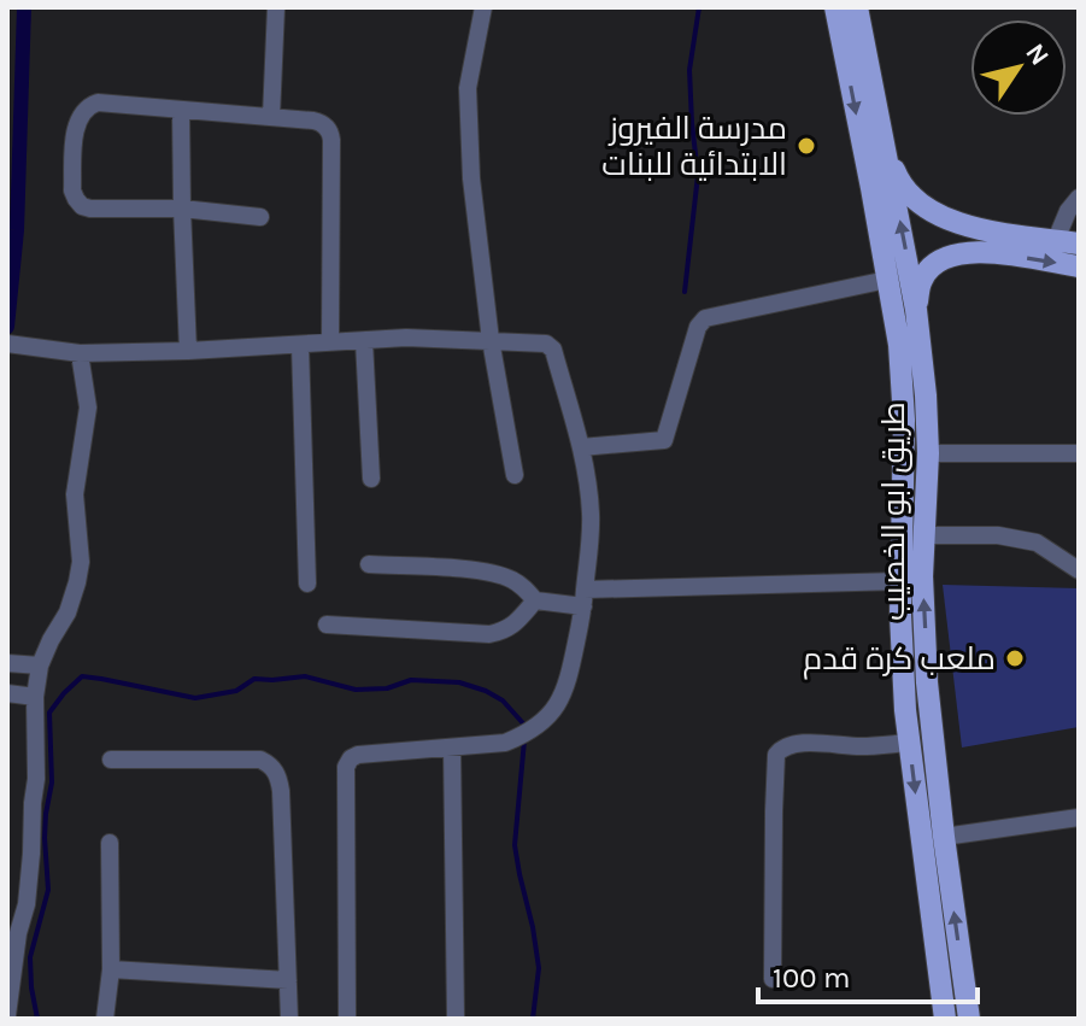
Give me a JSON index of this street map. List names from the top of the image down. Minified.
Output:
{"streets":{"main road":["طريق ابو الخصيب"]},"places":["مدرسة الفيروز الابتدائية للبنات","ملعب كرة قدم"],"scale_bar":"100 m","north":"top right"}
